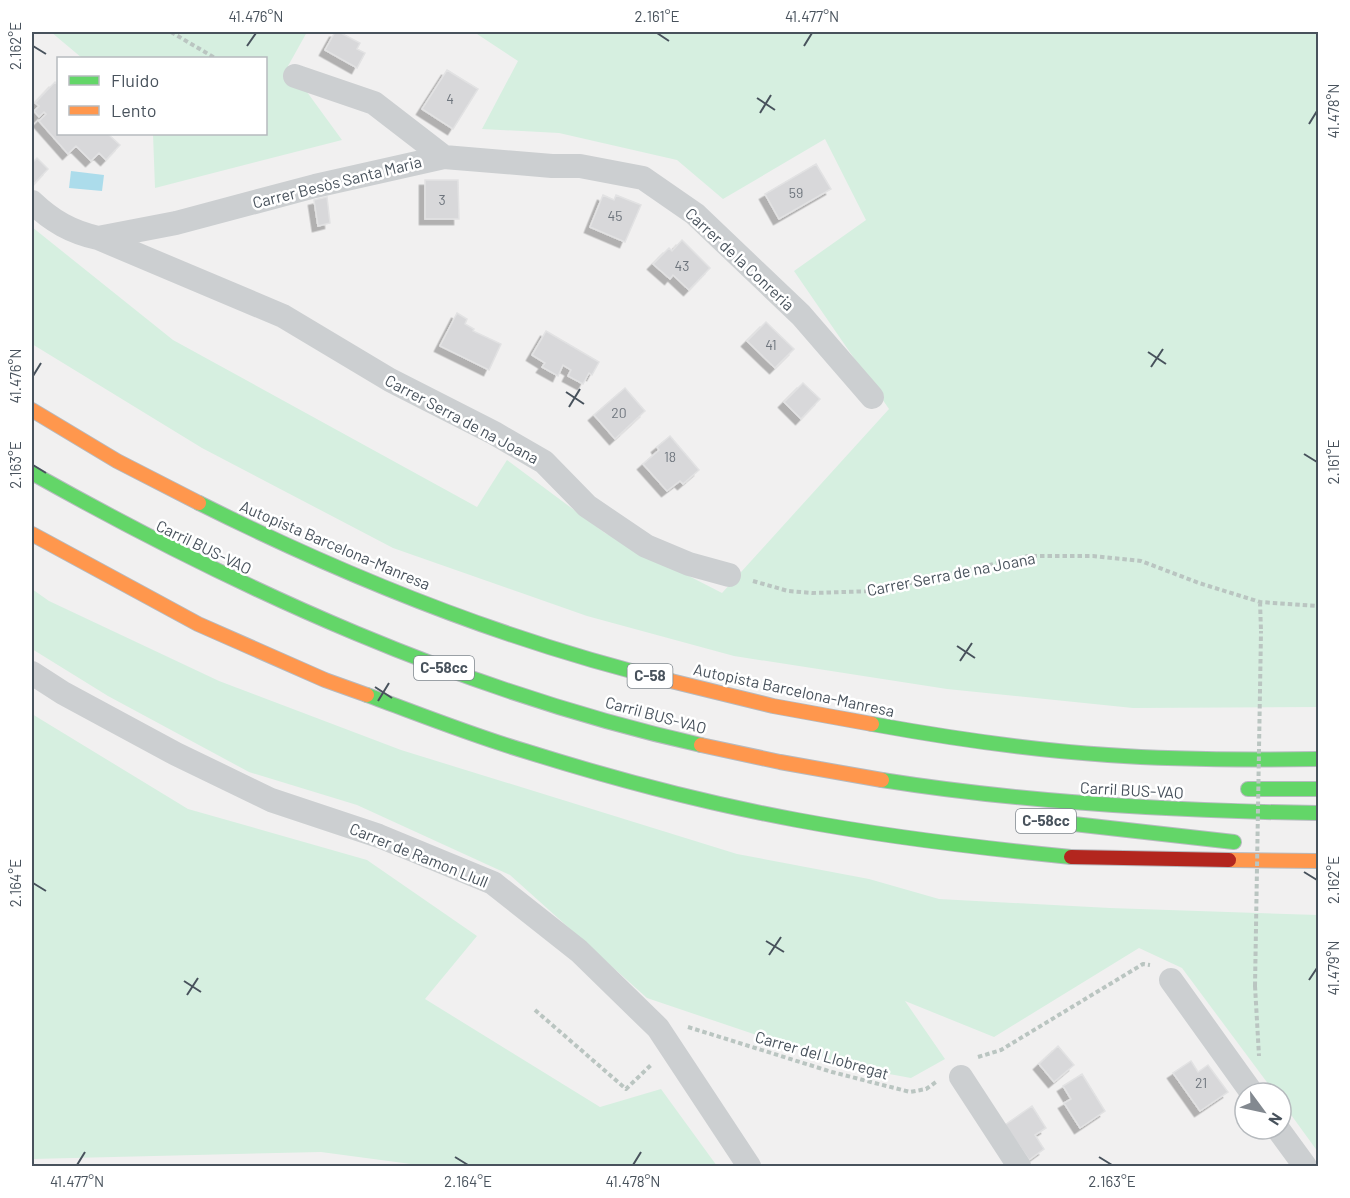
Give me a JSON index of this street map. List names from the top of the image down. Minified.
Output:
{"streets":{"highway":["Autopista Barcelona-Manresa","Carril BUS-VAO","C-58cc","C-58"],"street":["Carrer Besòs Santa Maria","Carrer de la Conreria","Carrer Serra de na Joana","Carrer de Ramon Llull"],"path":["Carrer del Llobregat"]},"crossings":[["Carrer Besòs Santa Maria","Carrer de la Conreria"],["Carrer Besòs Santa Maria","Carrer Serra de na Joana"],["Carril BUS-VAO","C-58cc"],["Carrer de Ramon Llull","Carrer del Llobregat"]],"house_numbers":["4","59","3","45","43","41","20","18","21"],"legend":["Fluido","Lento"],"north":"bottom right","coordinates":["41.476°N","2.161°E","41.477°N","2.162°E","41.478°N","2.163°E","2.164°E","41.479°N"]}
